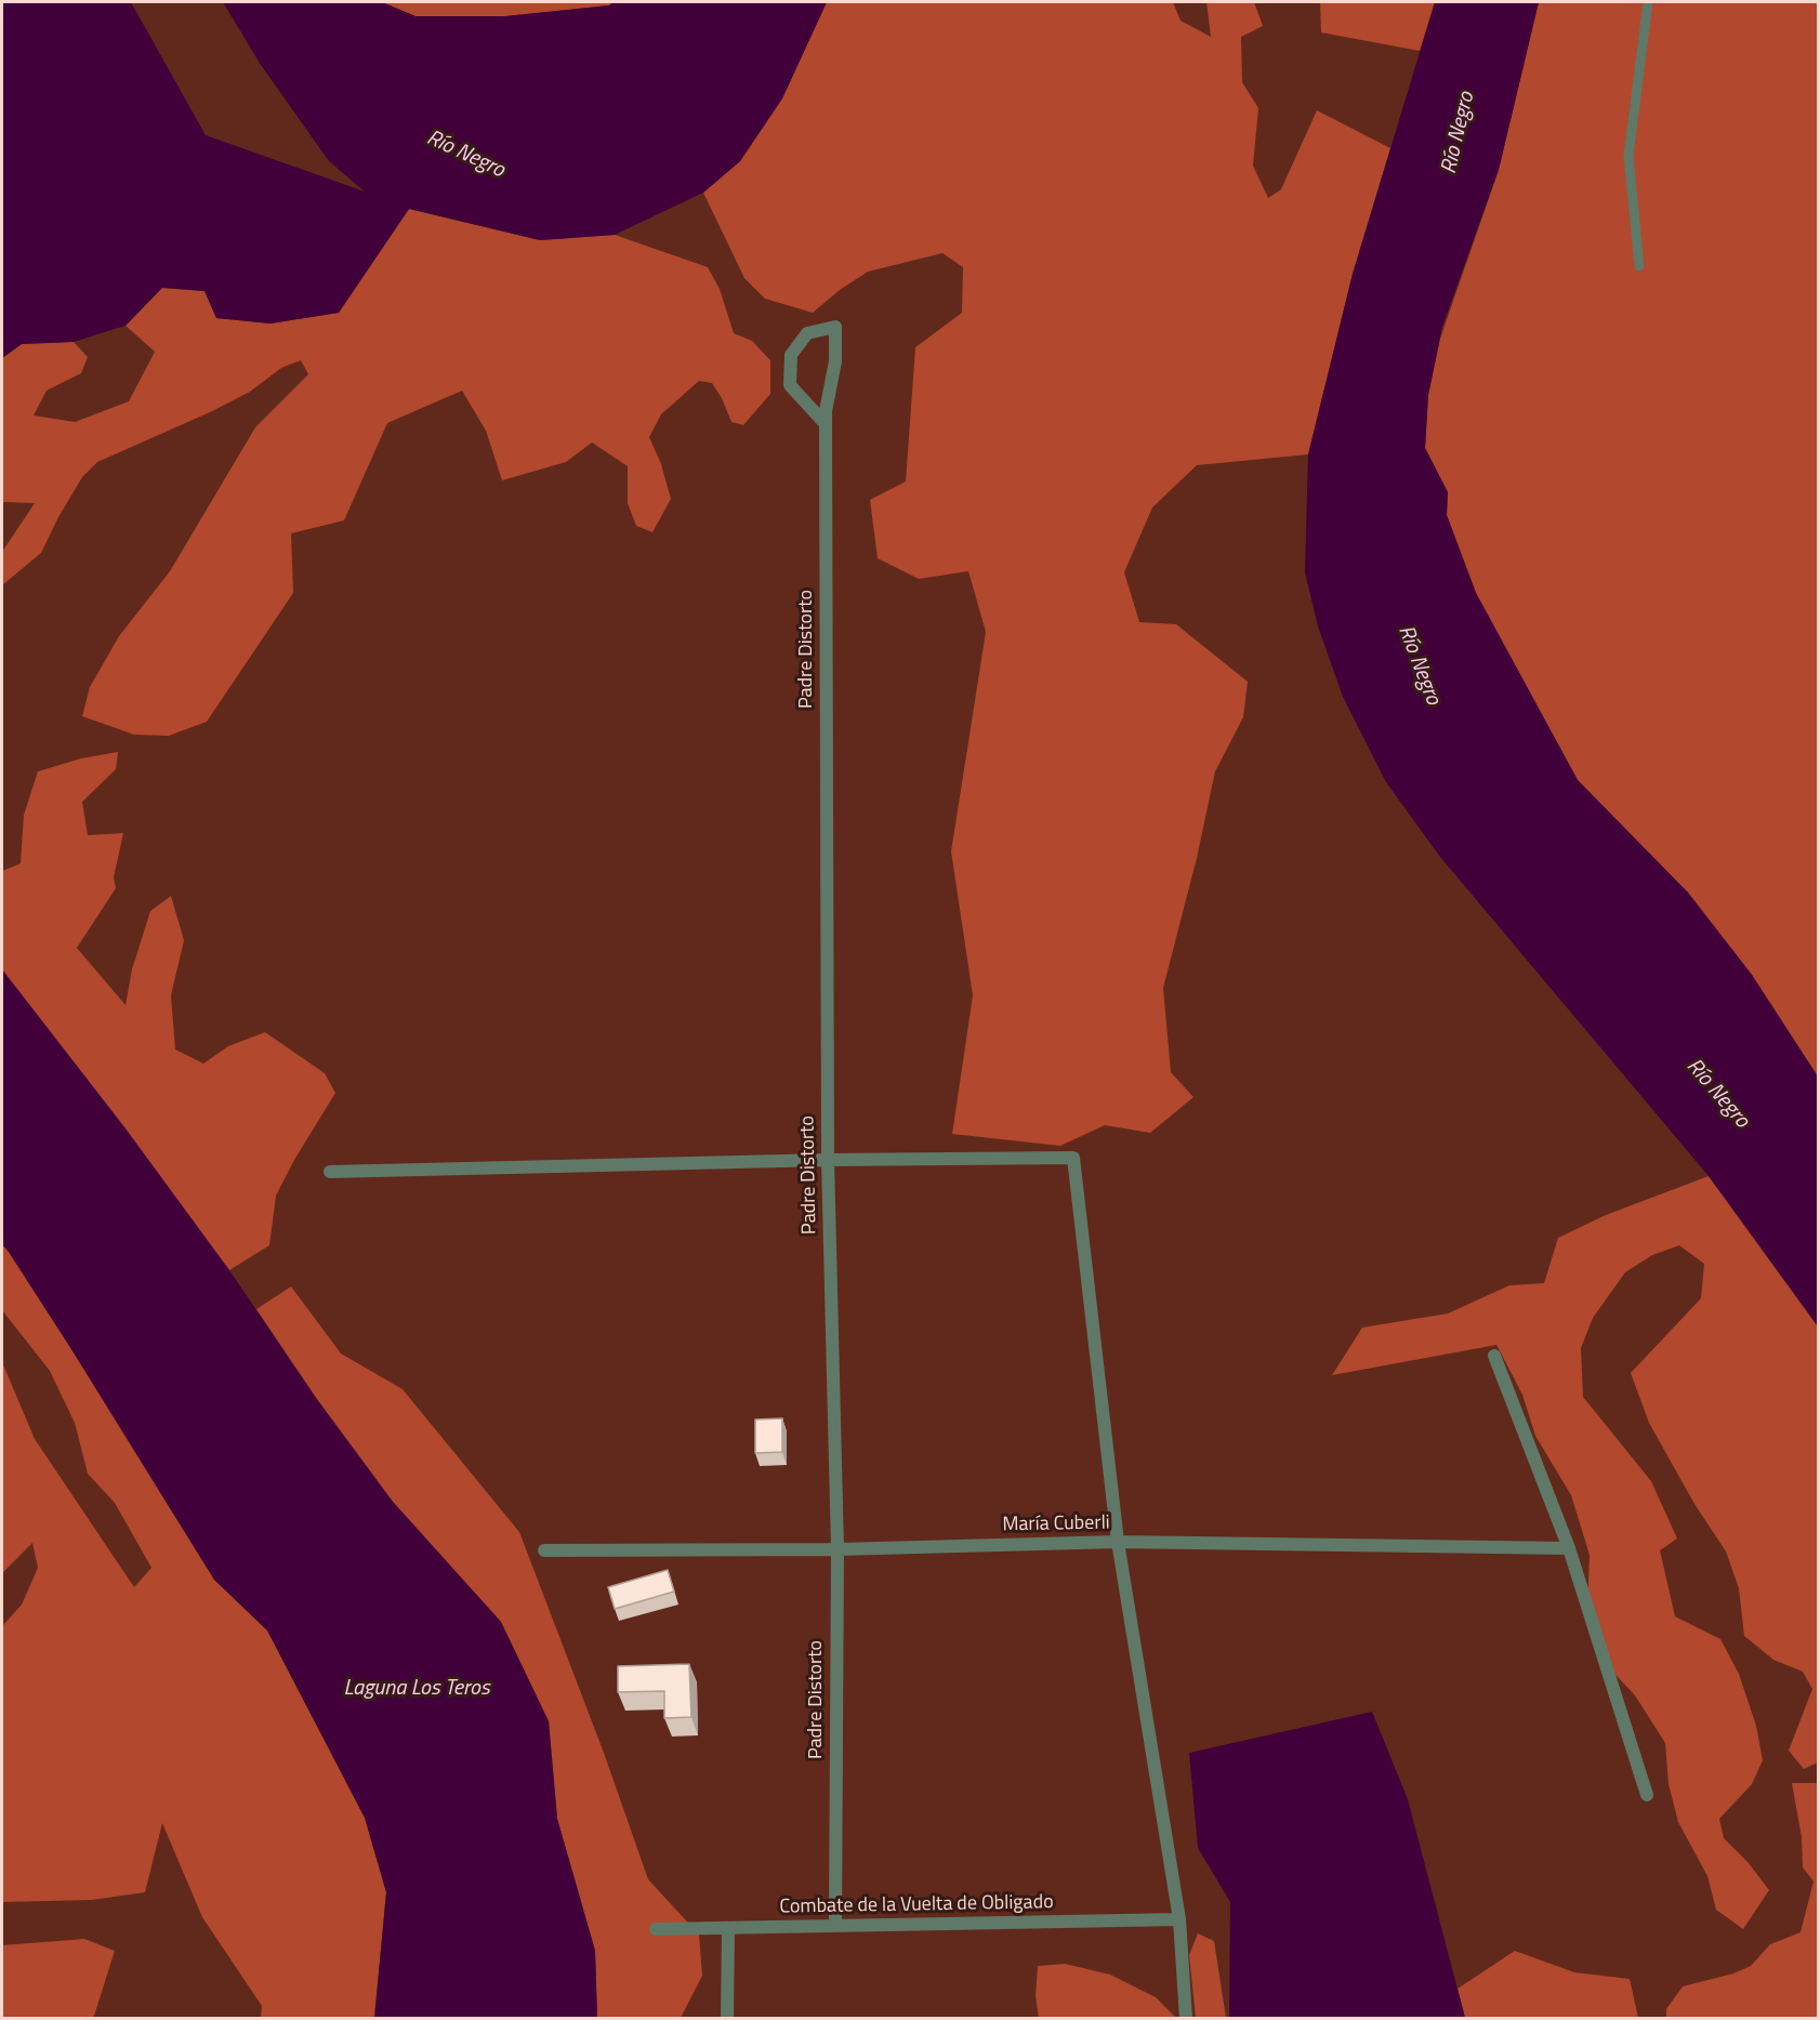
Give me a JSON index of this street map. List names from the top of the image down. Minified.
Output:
{"streets":{"street":["Padre Distorto","María Cuberli","Combate de la Vuelta de Obligado"]},"crossings":[["Padre Distorto","María Cuberli"],["Padre Distorto","Combate de la Vuelta de Obligado"]],"water":["Río Negro","Laguna Los Teros"]}
